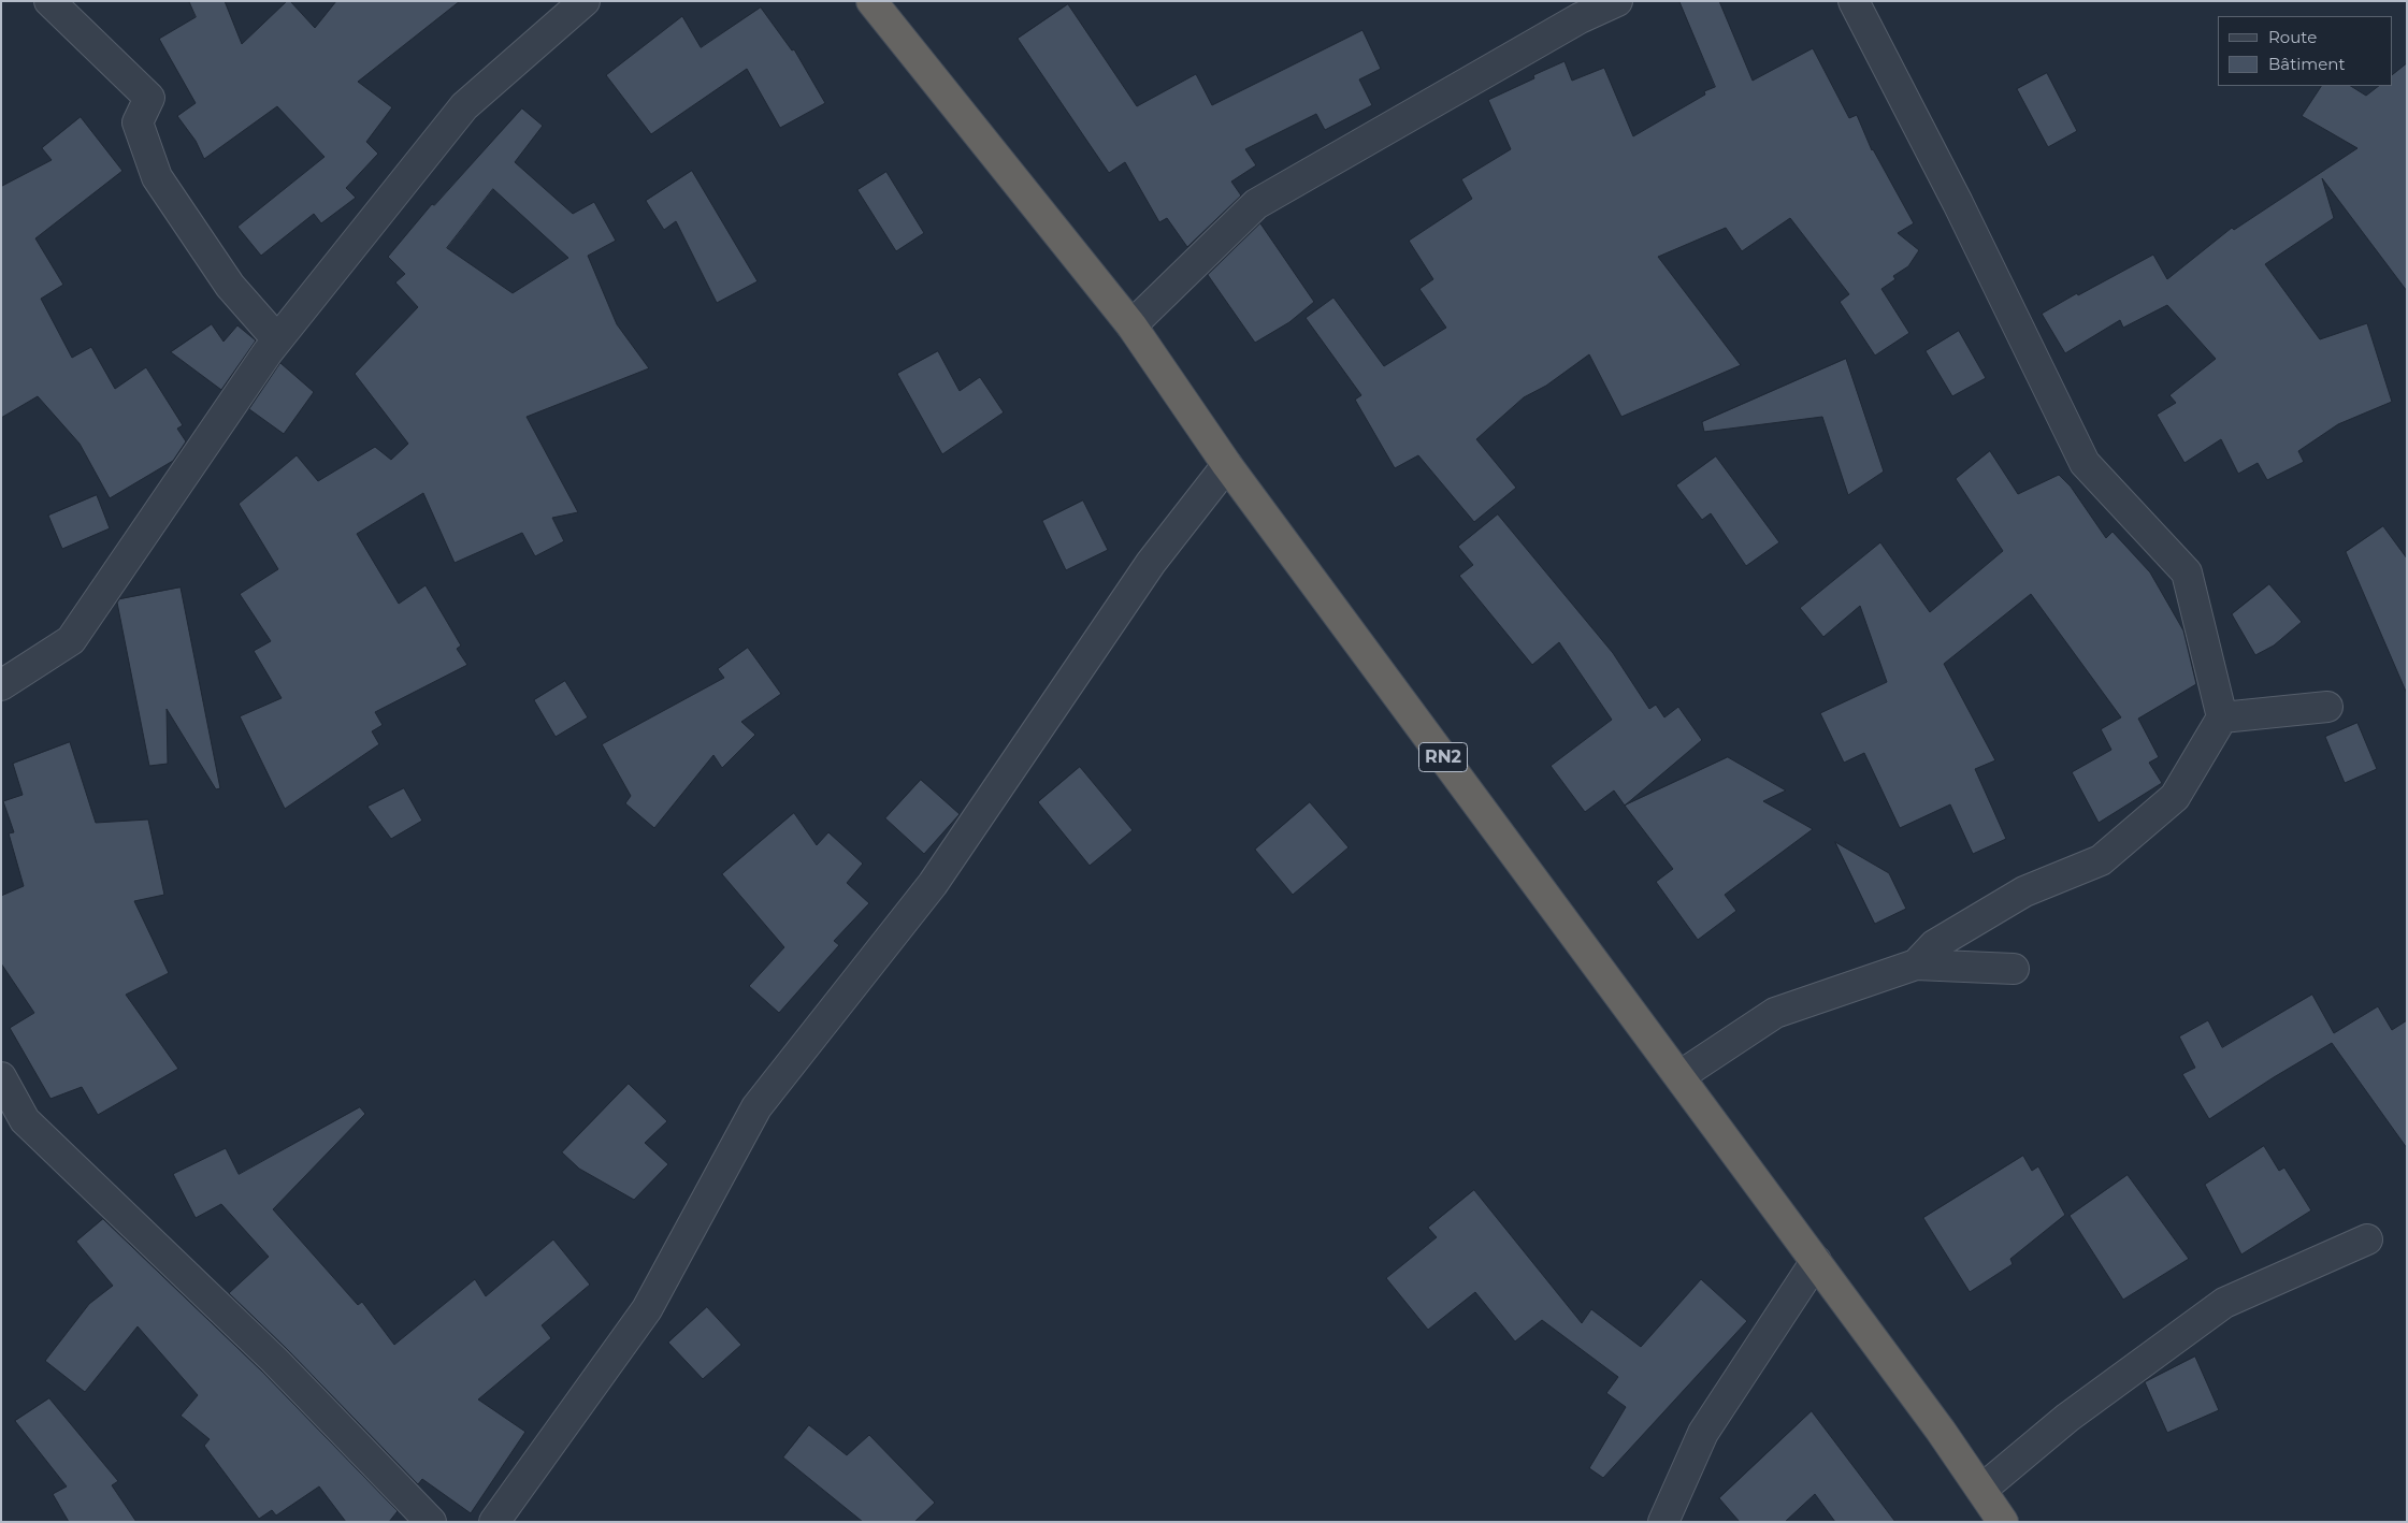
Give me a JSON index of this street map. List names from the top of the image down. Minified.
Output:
{"streets":{"highway":["RN2"]},"legend":["Route","Bâtiment"]}
